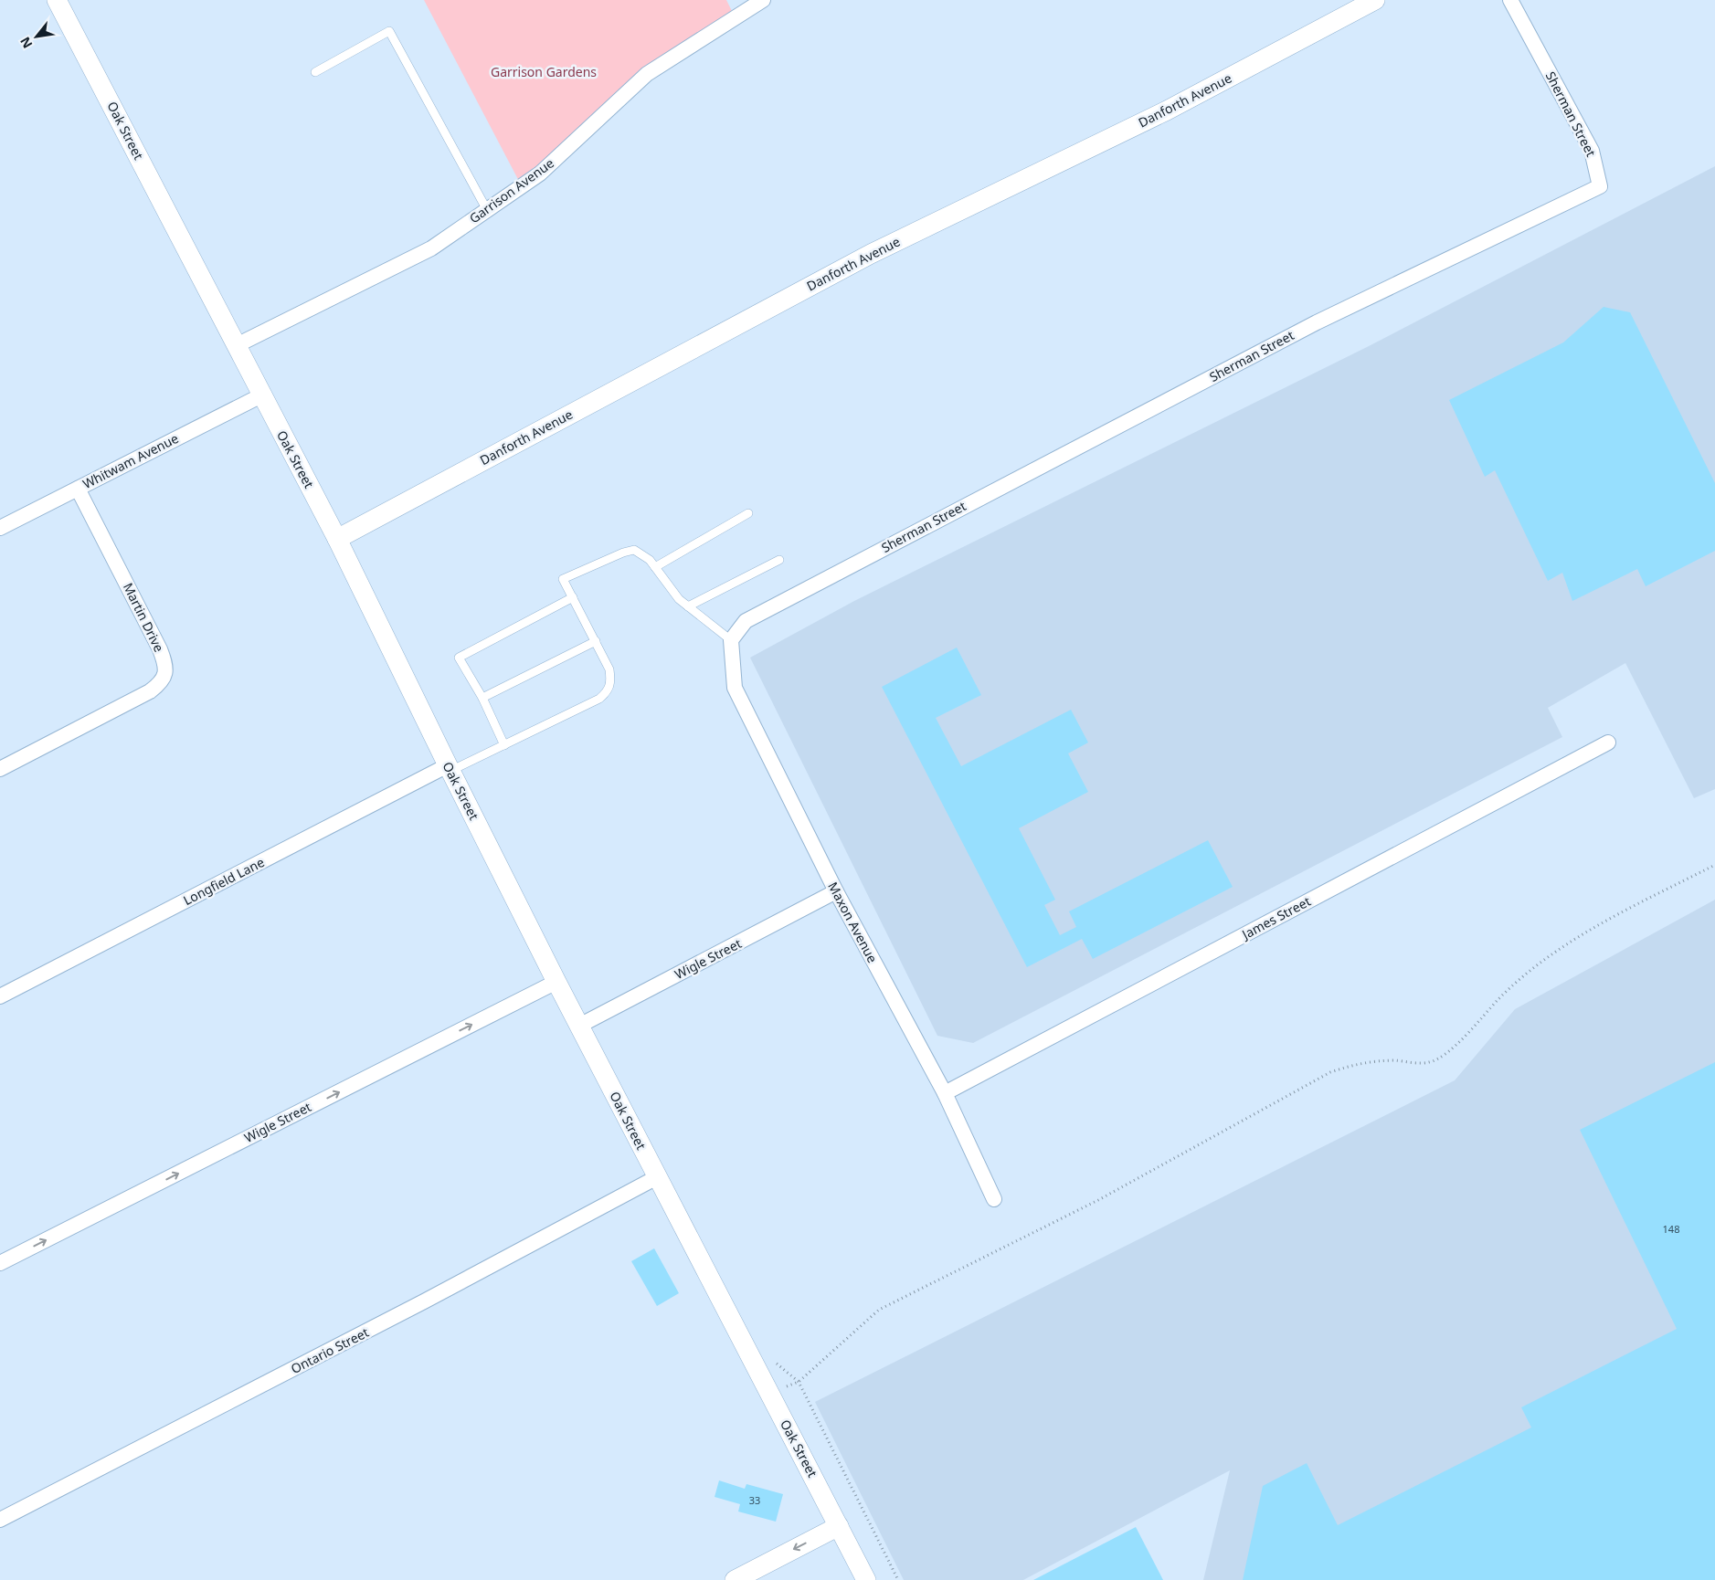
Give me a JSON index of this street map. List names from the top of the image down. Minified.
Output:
{"streets":{"street":["Danforth Avenue","Sherman Street","Oak Street","Garrison Avenue","Whitwam Avenue","Martin Drive","Longfield Lane","James Street","Maxon Avenue","Wigle Street","Ontario Street"]},"crossings":[["Danforth Avenue","Oak Street"],["Sherman Street","Maxon Avenue"],["Oak Street","Garrison Avenue"],["Oak Street","Whitwam Avenue"],["Oak Street","Longfield Lane"],["Oak Street","Wigle Street"],["Oak Street","Ontario Street"],["Whitwam Avenue","Martin Drive"],["James Street","Maxon Avenue"],["Maxon Avenue","Wigle Street"]],"one_way":["Wigle Street"],"parks":["Garrison Gardens"],"house_numbers":["148","33"],"north":"bottom left"}
